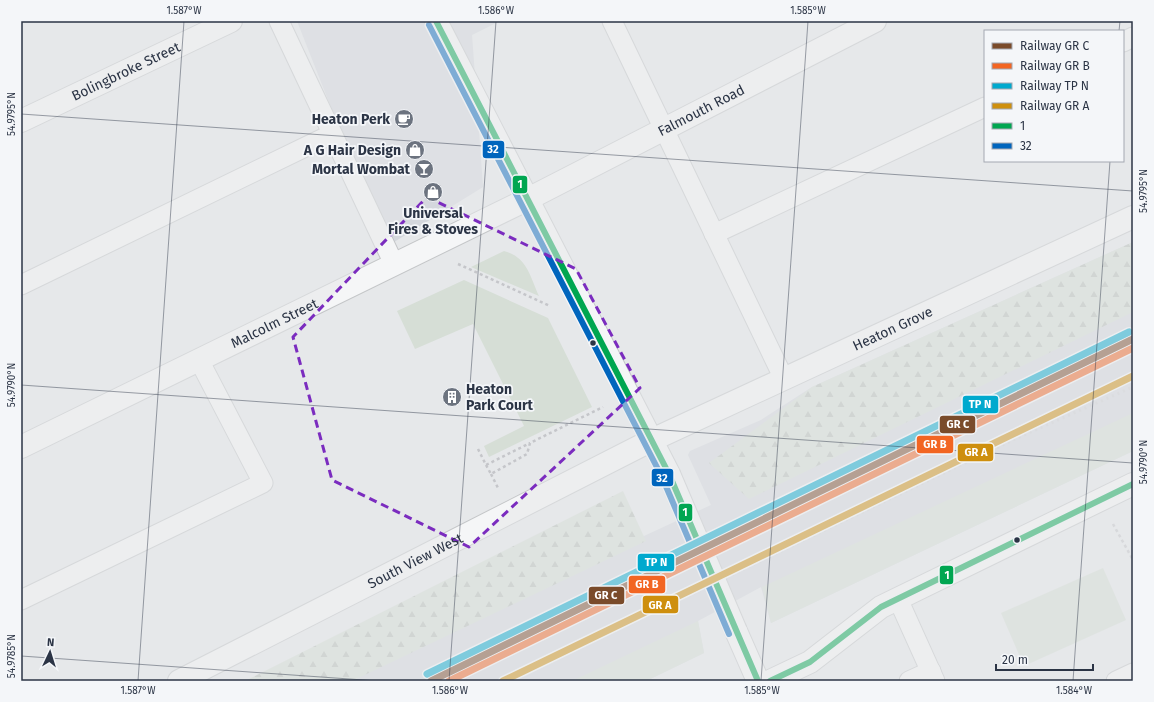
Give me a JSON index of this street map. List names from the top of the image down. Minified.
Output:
{"streets":{"street":["Bolingbroke Street","Falmouth Road","Malcolm Street","Heaton Grove","South View West"]},"crossings":[["Falmouth Road","Malcolm Street"],["Heaton Grove","South View West"]],"places":{"cafe":["Heaton Perk"],"shop":["A G Hair Design","Universal Fires & Stoves"],"bar":["Mortal Wombat"],"building":["Heaton Park Court"]},"lines":["transit line 1","transit line 32"],"legend":["Railway GR C","Railway GR B","Railway TP N","Railway GR A","1","32"],"scale_bar":"20 m","north":"top","coordinates":["1.587°W","1.586°W","1.585°W","54.9795°N","54.9790°N","54.9785°N","1.584°W"]}
